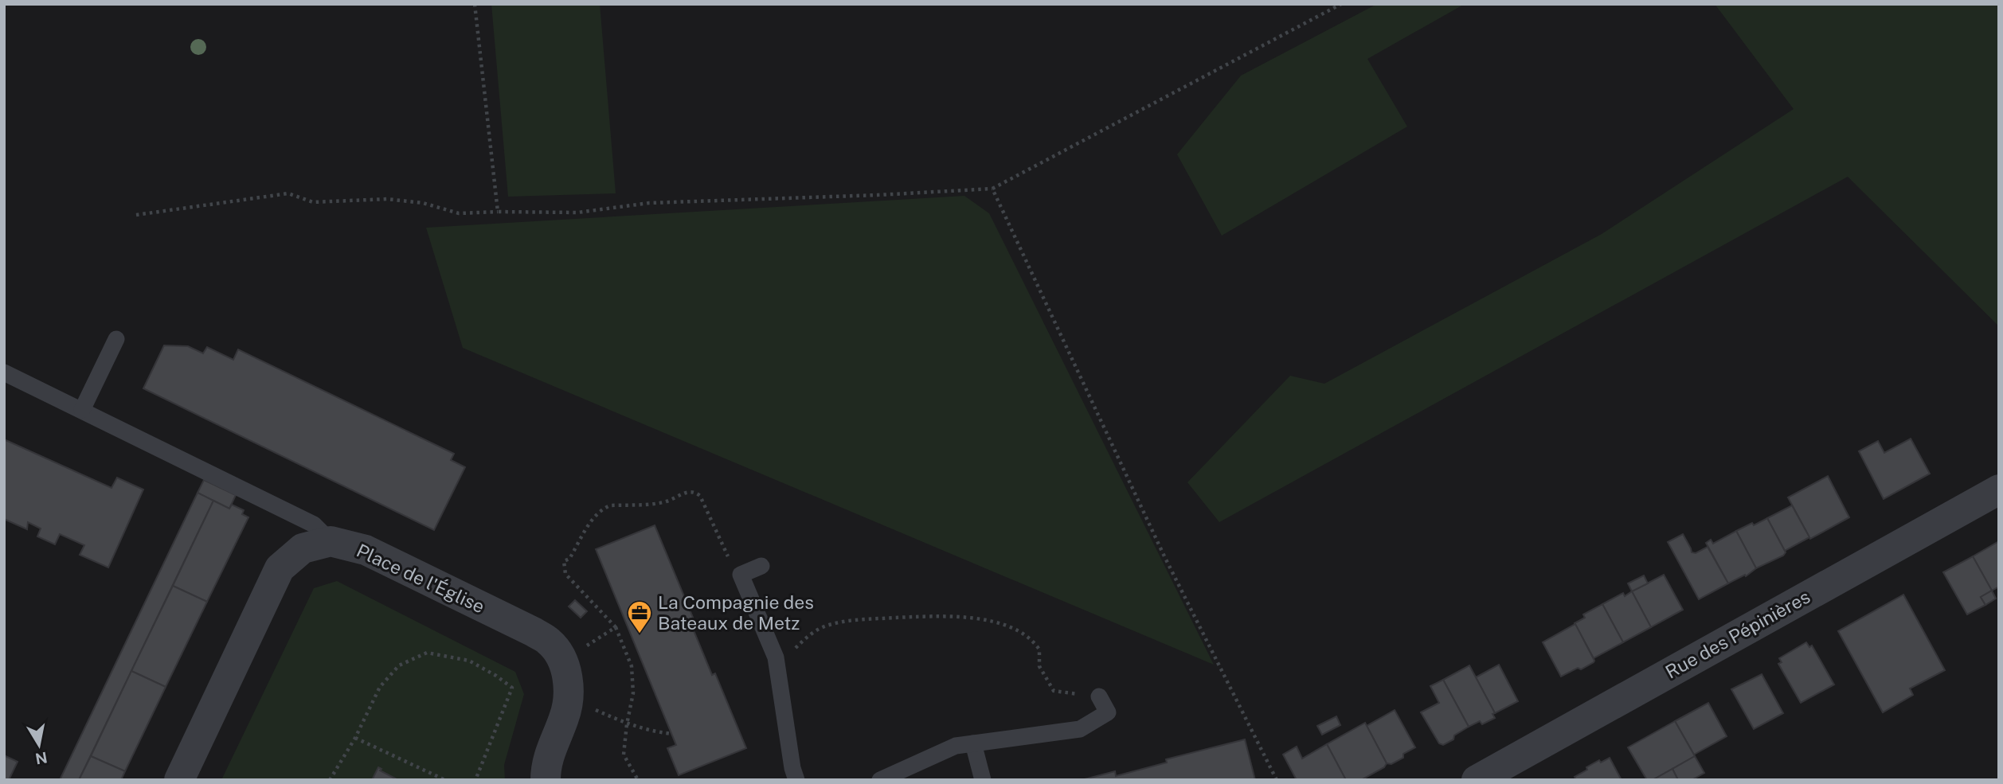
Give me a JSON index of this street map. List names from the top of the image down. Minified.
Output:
{"streets":{"street":["Place de l'Église","Rue des Pépinières"]},"places":{"office":["La Compagnie des Bateaux de Metz"]},"north":"bottom"}
